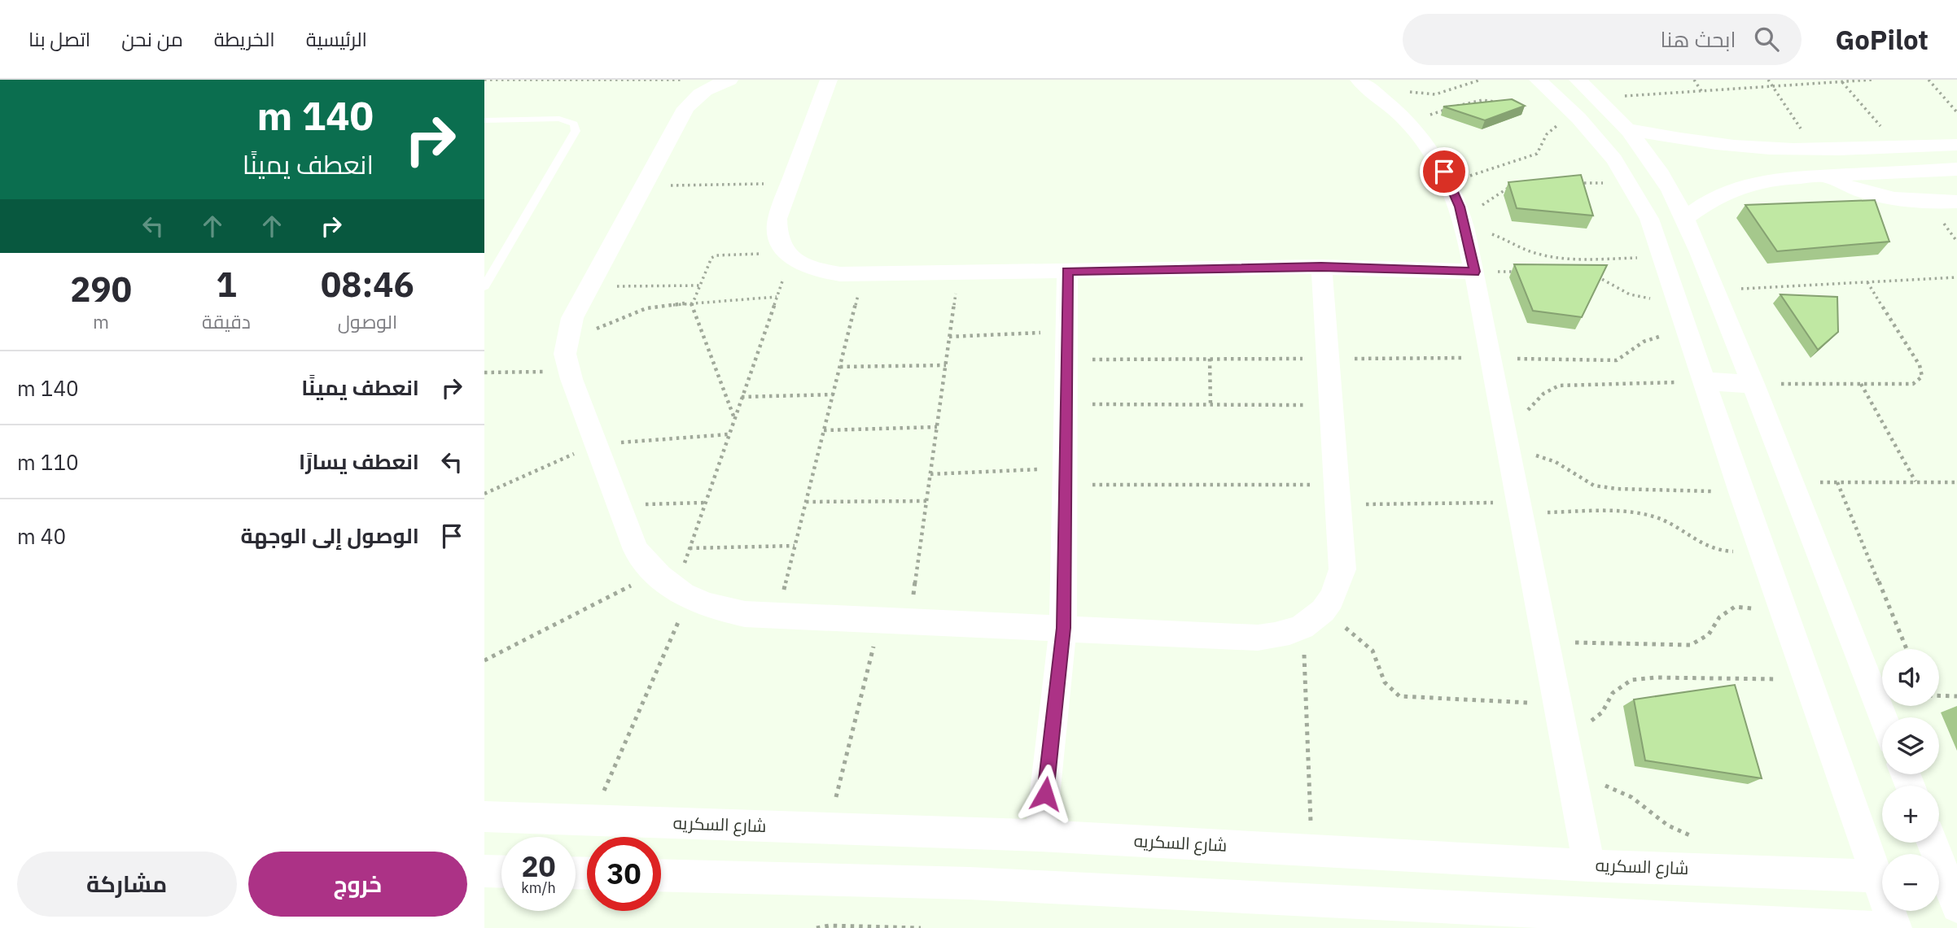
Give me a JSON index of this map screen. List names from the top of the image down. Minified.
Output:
{"streets":{"street":["شارع السكريه"]},"page":{"header":"GoPilot","search":"ابحث هنا","nav":["الرئيسية","الخريطة","من نحن","اتصل بنا"],"turn":["140 m","انعطف يمينًا"],"eta":["08:46","الوصول","1","دقيقة","290","m"],"list":[{"name":"انعطف يمينًا","value":"140 m"},{"name":"انعطف يسارًا","value":"110 m"},{"name":"الوصول إلى الوجهة","value":"40 m"}],"map_buttons":["+","−"],"speed":"20 km/h","limit":"30","buttons":["خروج","مشاركة"]}}
